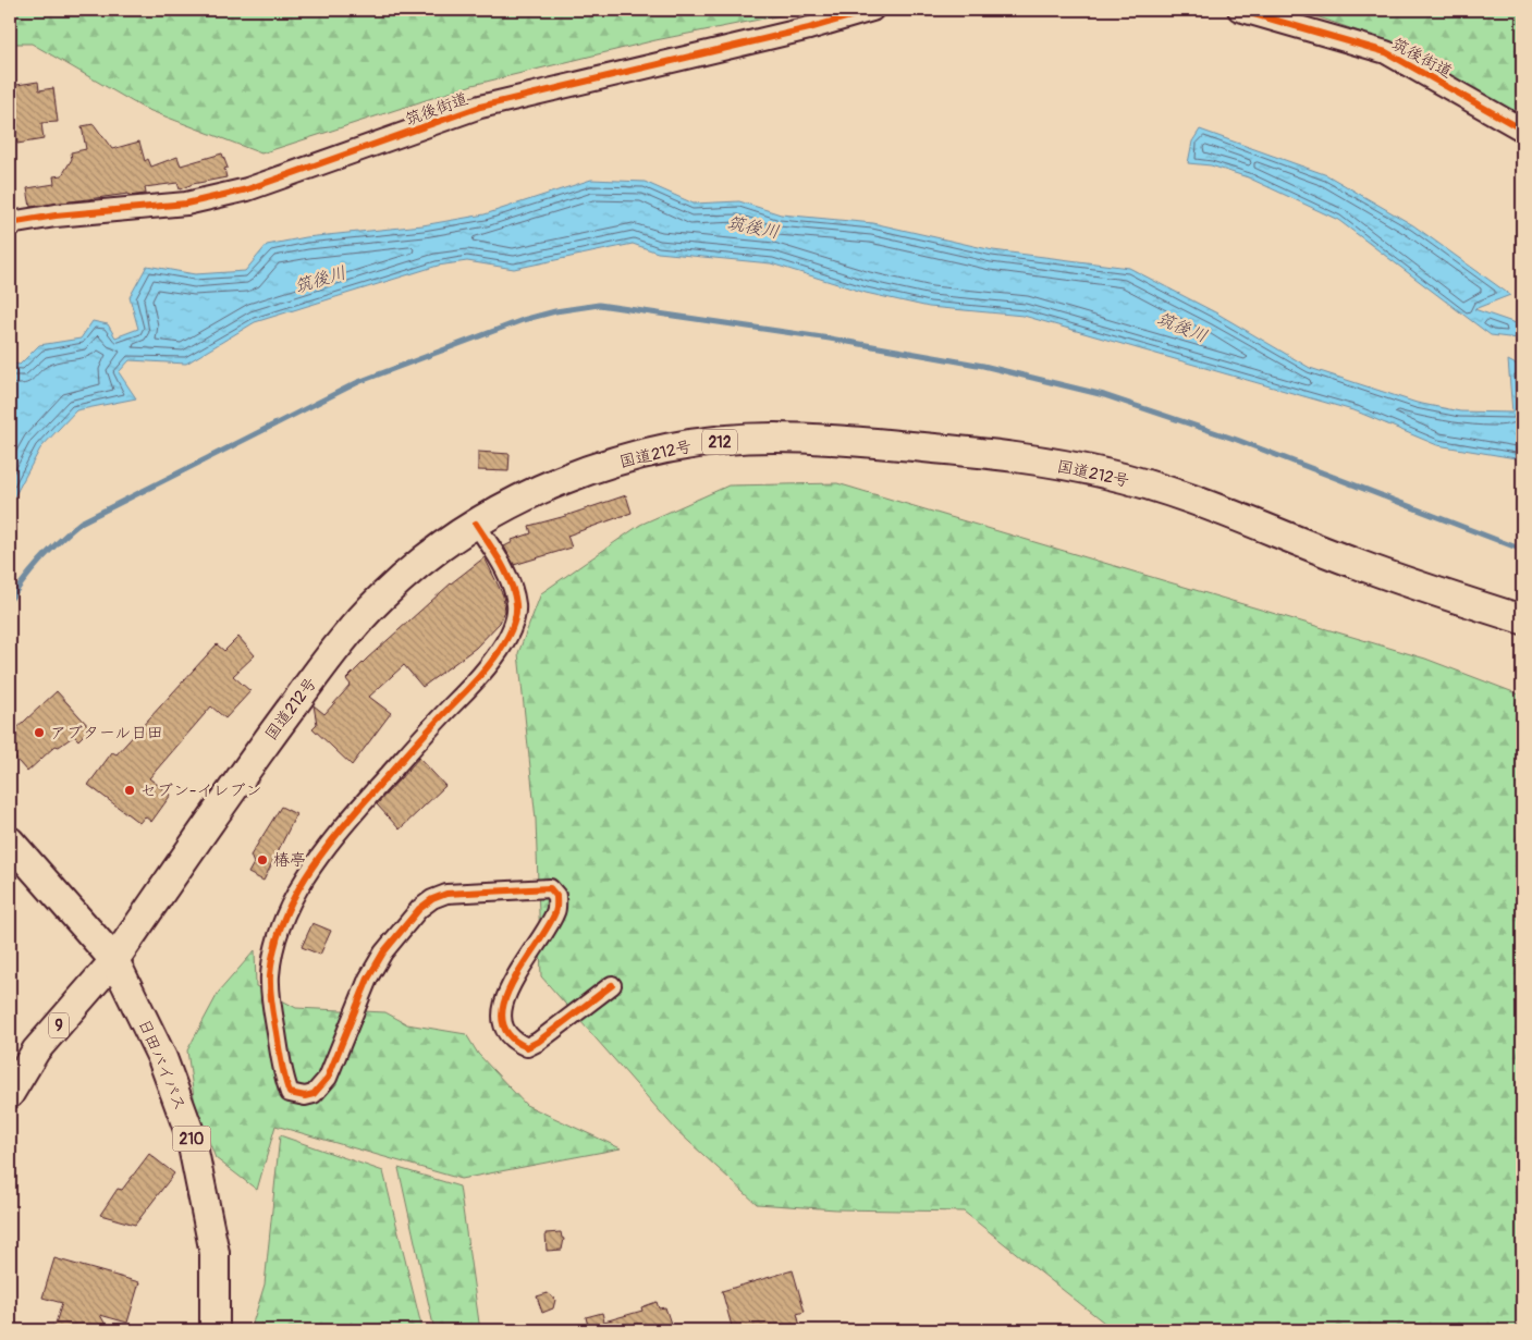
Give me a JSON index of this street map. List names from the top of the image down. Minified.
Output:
{"streets":{"highway":["212","国道212号","日田バイパス","210"],"main road":["9"],"street":["筑後街道"]},"crossings":[["国道212号","9"],["国道212号","日田バイパス"],["9","日田バイパス"]],"water":["筑後川"],"places":["アブタール日田","セブン-イレブン","椿亭"]}
